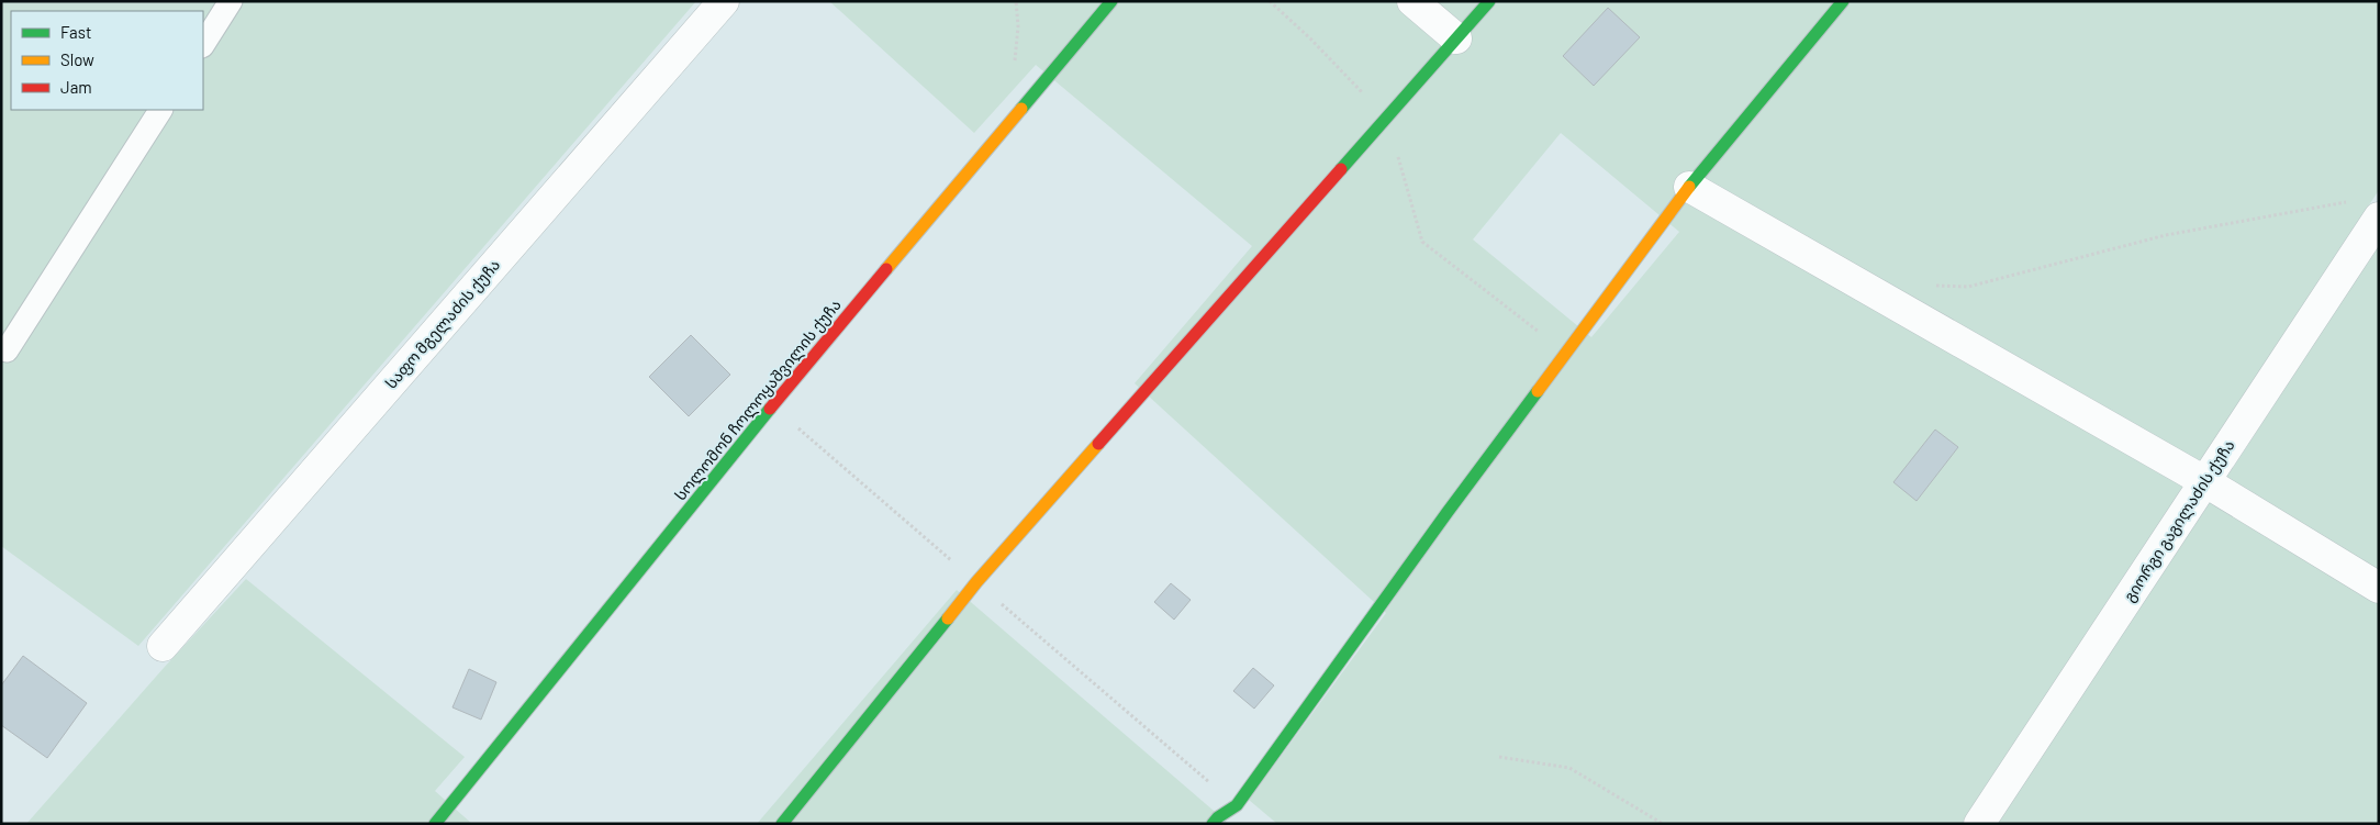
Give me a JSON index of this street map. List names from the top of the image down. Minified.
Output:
{"streets":{"street":["საფო მგელაძის ქუჩა","სოლომონ ჩოლოყაშვილის ქუჩა","გიორგი გაგილაძის ქუჩა"]},"legend":["Fast","Slow","Jam"]}
